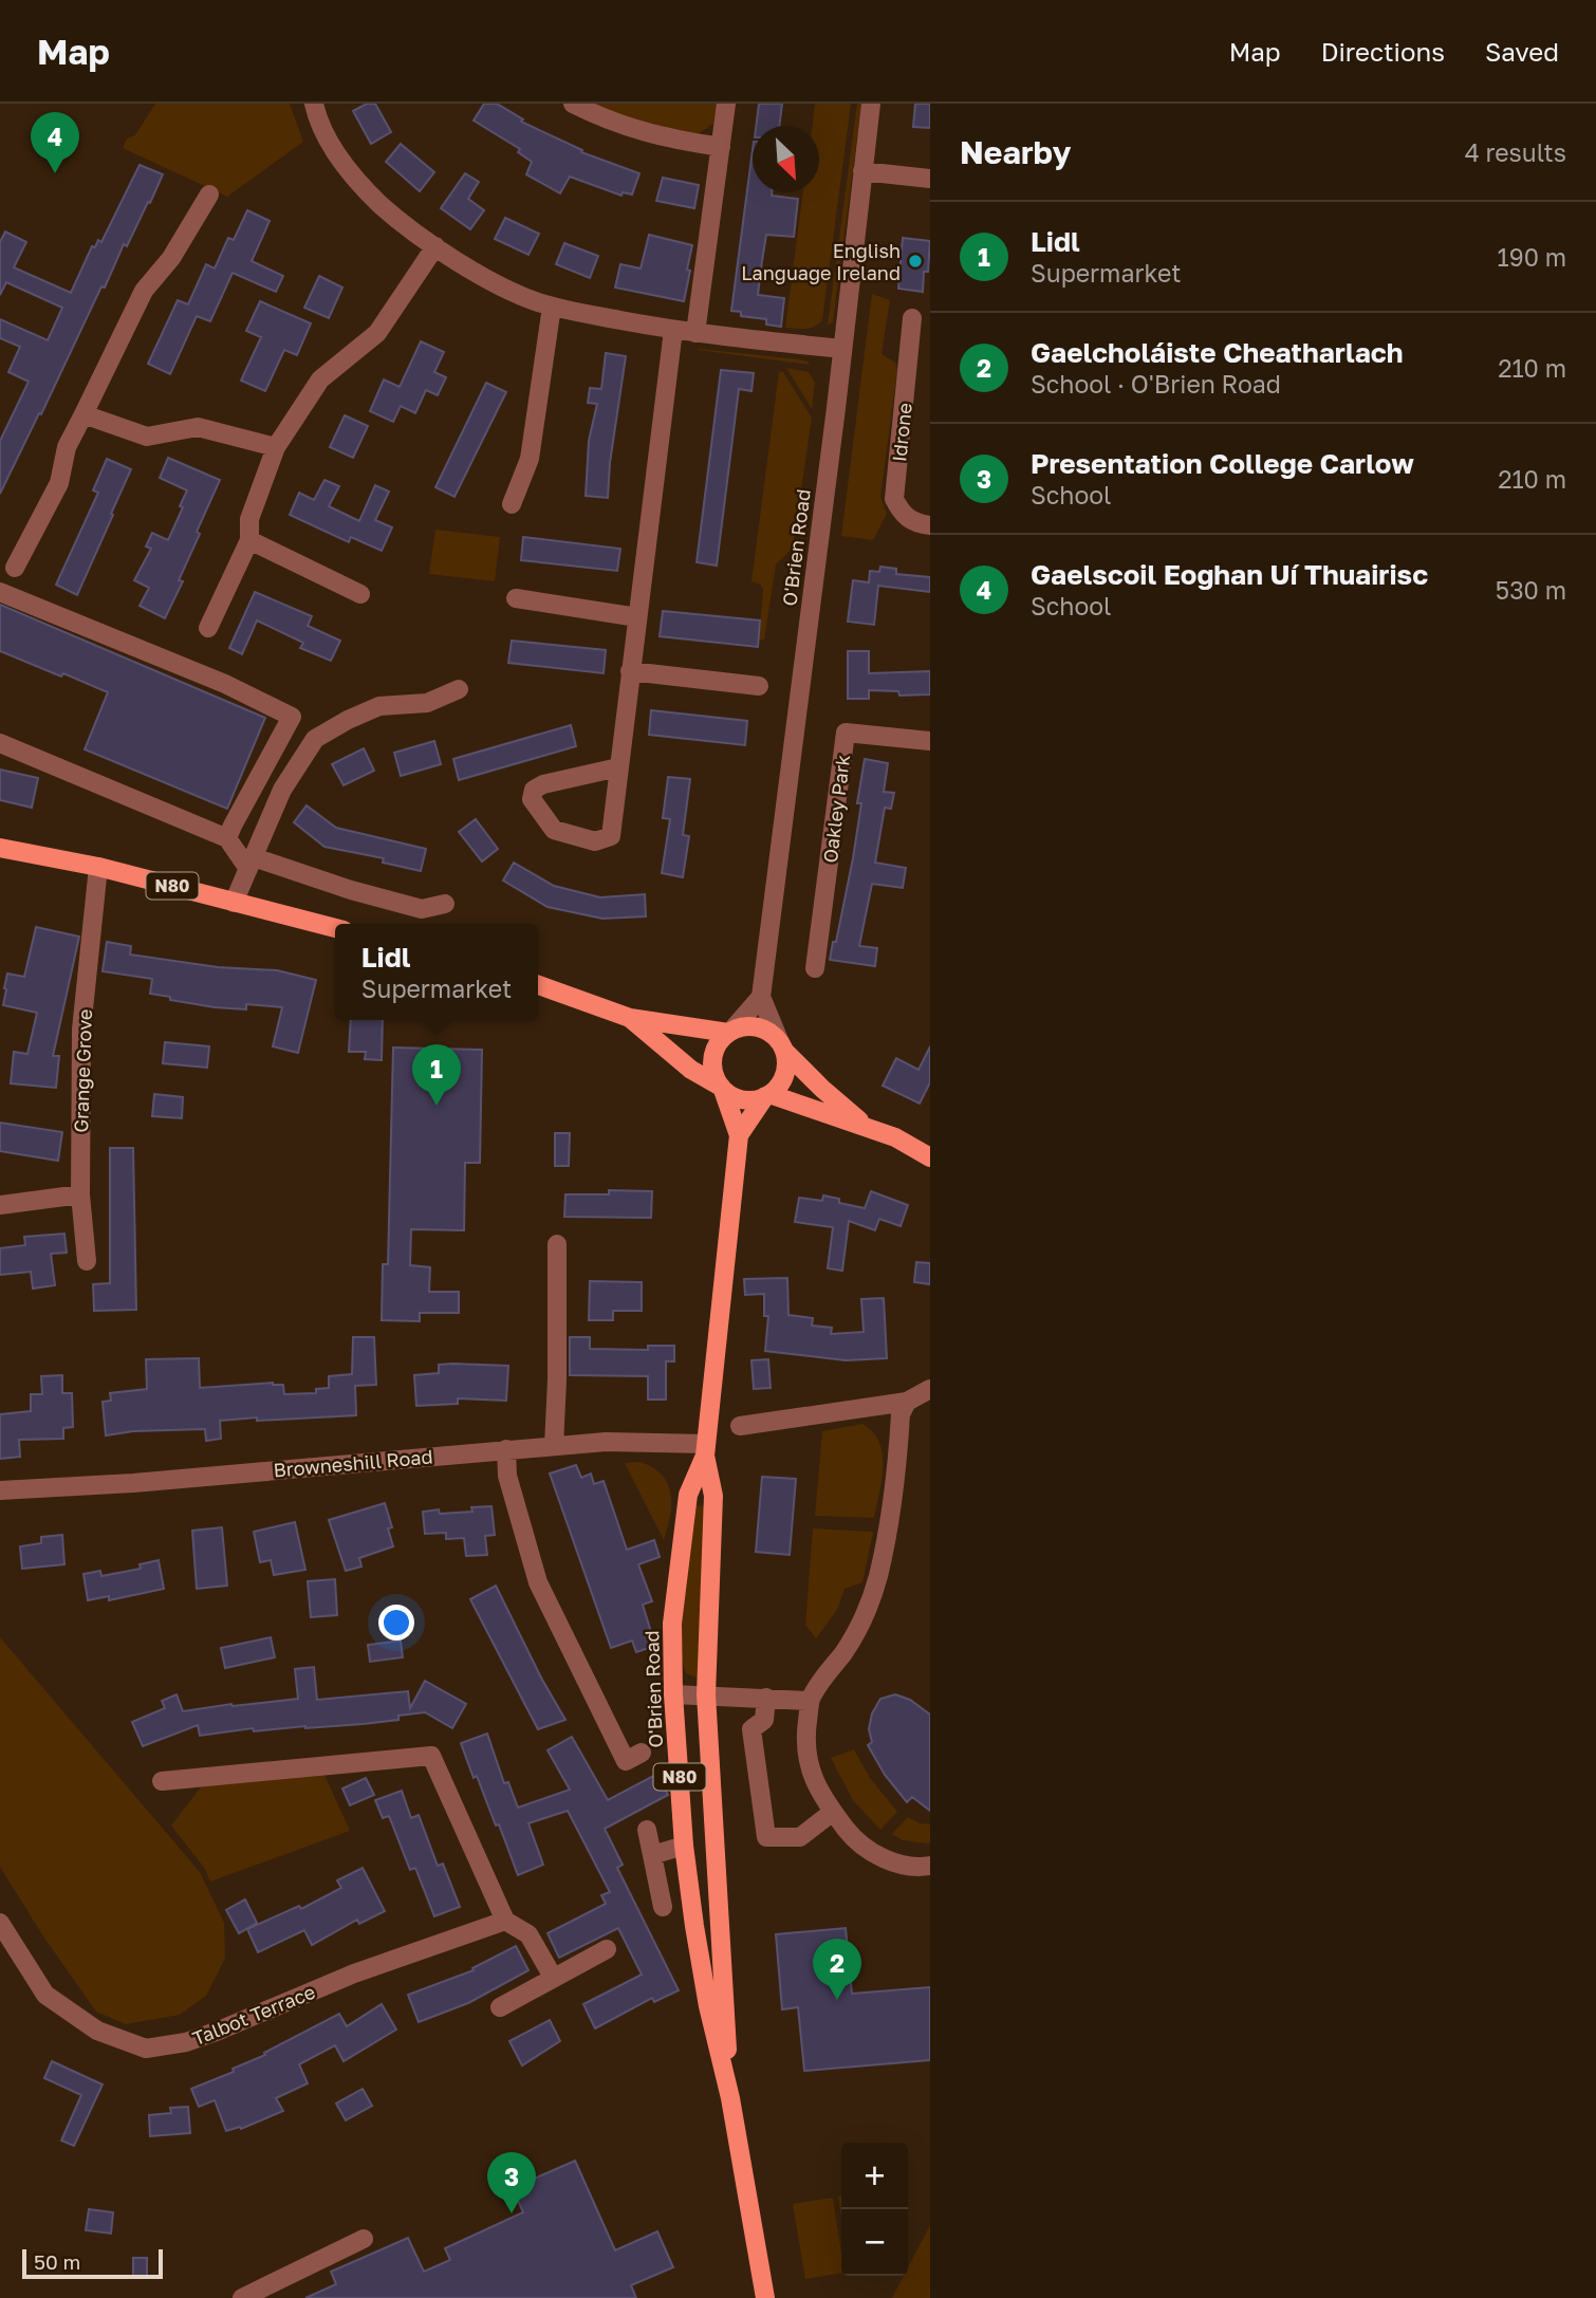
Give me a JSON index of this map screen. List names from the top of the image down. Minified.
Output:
{"streets":{"main road":["O'Brien Road","N80"],"street":["Idrone","Oakley Park","Grange Grove","Browneshill Road","Talbot Terrace"]},"crossings":[["O'Brien Road","N80"],["O'Brien Road","Browneshill Road"],["N80","Grange Grove"]],"places":["English Language Ireland"],"scale_bar":"50 m","north":"bottom right","page":{"header":"Map","nav":["Map","Directions","Saved"],"heading":["Nearby","4 results"],"pins":["4","1","2","3"],"list":[{"mark":"1","name":"Lidl","note":"Supermarket","value":"190 m"},{"mark":"2","name":"Gaelcholáiste Cheatharlach","note":"School · O'Brien Road","value":"210 m"},{"mark":"3","name":"Presentation College Carlow","note":"School","value":"210 m"},{"mark":"4","name":"Gaelscoil Eoghan Uí Thuairisc","note":"School","value":"530 m"}],"popup":["Lidl","Supermarket"],"map_buttons":["+","−"],"scale":"50 m"}}
